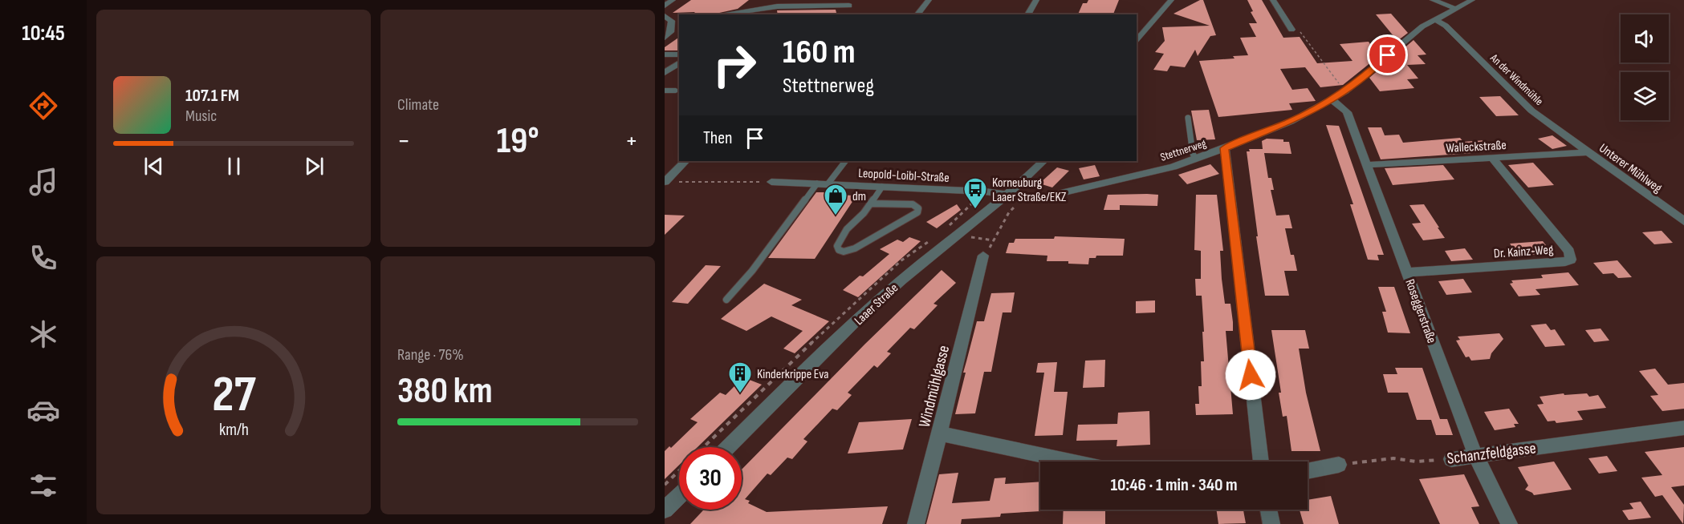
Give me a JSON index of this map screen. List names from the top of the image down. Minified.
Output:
{"streets":{"street":["An der Windmühle","Walleckstraße","Stettnerweg","Unterer Mühlweg","Leopold-Loibl-Straße","Dr. Kainz-Weg","Laaer Straße","Roseggerstraße","Windmühlgasse","Schanzfeldgasse"]},"crossings":[["An der Windmühle","Walleckstraße"],["An der Windmühle","Stettnerweg"],["An der Windmühle","Unterer Mühlweg"],["Walleckstraße","Unterer Mühlweg"],["Walleckstraße","Dr. Kainz-Weg"],["Walleckstraße","Roseggerstraße"],["Stettnerweg","Leopold-Loibl-Straße"],["Stettnerweg","Laaer Straße"],["Stettnerweg","Roseggerstraße"],["Leopold-Loibl-Straße","Laaer Straße"],["Dr. Kainz-Weg","Roseggerstraße"],["Roseggerstraße","Schanzfeldgasse"]],"places":{"bus stop":["Korneuburg Laaer Straße/EKZ"],"shop":["dm"],"building":["Kinderkrippe Eva"]},"page":{"tabs":"10:45","tile":["Climate",["Range · 76%","380 km"]],"turn":["160 m","Stettnerweg"],"song":["107.1 FM","Music"],"then":"Then","heat":["−","19°","+"],"limit":"30","trip":"10:46 · 1 min · 340 m","gauge":["27","km/h"]}}
